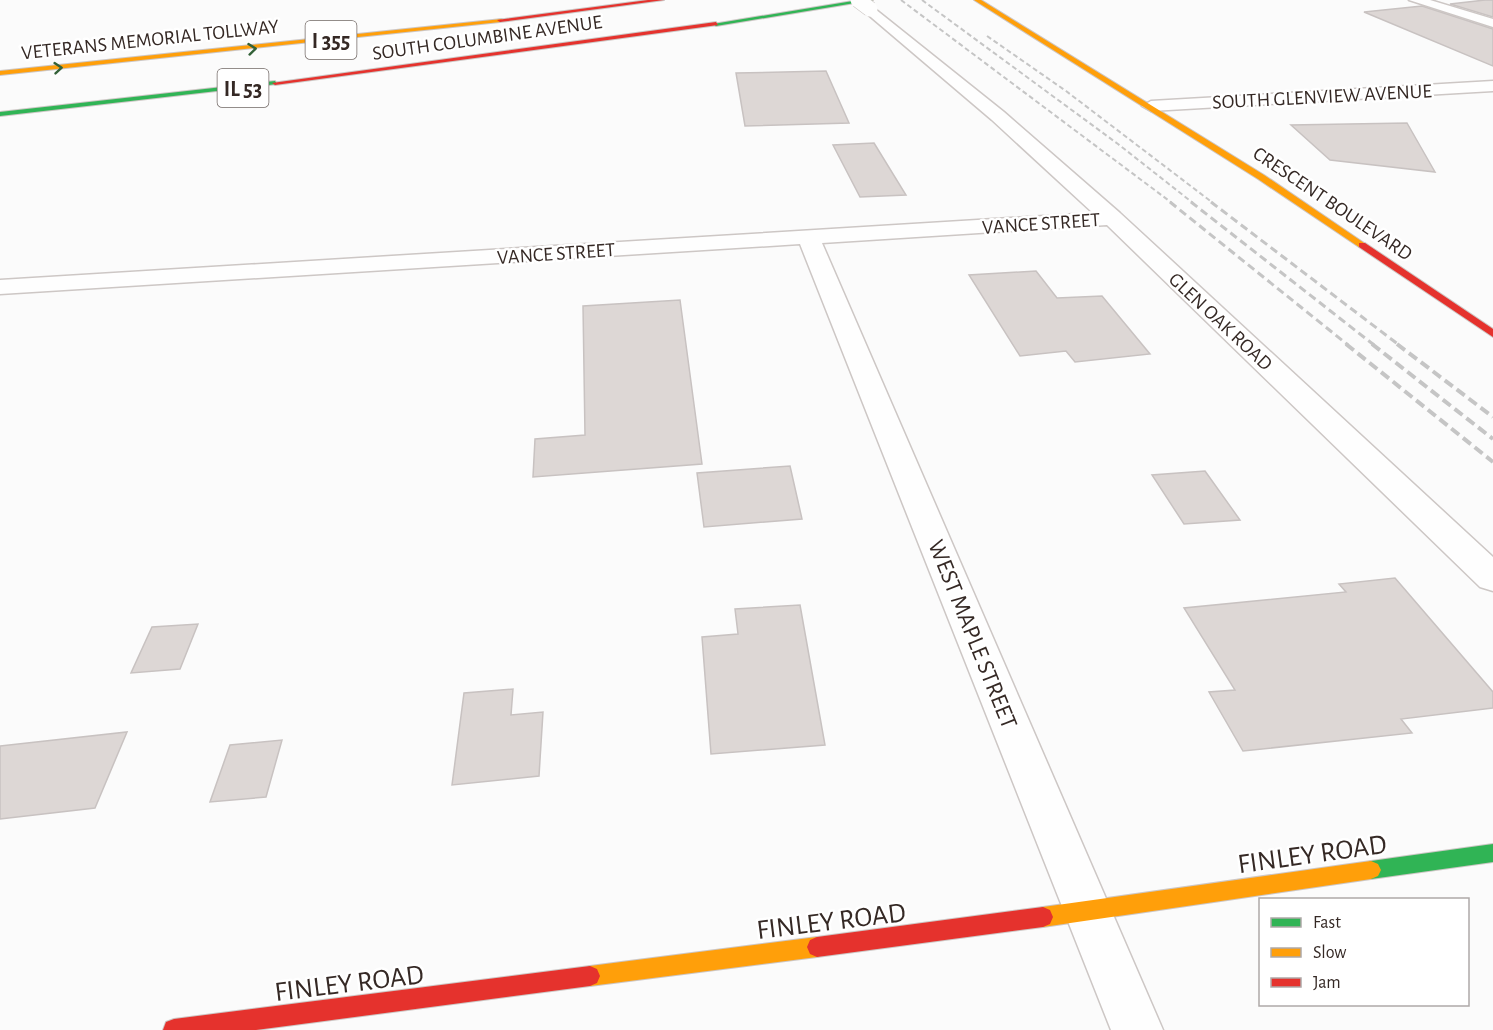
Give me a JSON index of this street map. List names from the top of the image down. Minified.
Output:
{"streets":{"main road":["SOUTH COLUMBINE AVENUE","VETERANS MEMORIAL TOLLWAY","I 355","IL 53","CRESCENT BOULEVARD","FINLEY ROAD"],"street":["SOUTH GLENVIEW AVENUE","VANCE STREET","GLEN OAK ROAD","WEST MAPLE STREET"]},"crossings":[["SOUTH COLUMBINE AVENUE","GLEN OAK ROAD"],["SOUTH GLENVIEW AVENUE","CRESCENT BOULEVARD"],["VANCE STREET","GLEN OAK ROAD"],["VANCE STREET","WEST MAPLE STREET"],["WEST MAPLE STREET","FINLEY ROAD"]],"legend":["Fast","Slow","Jam"]}
